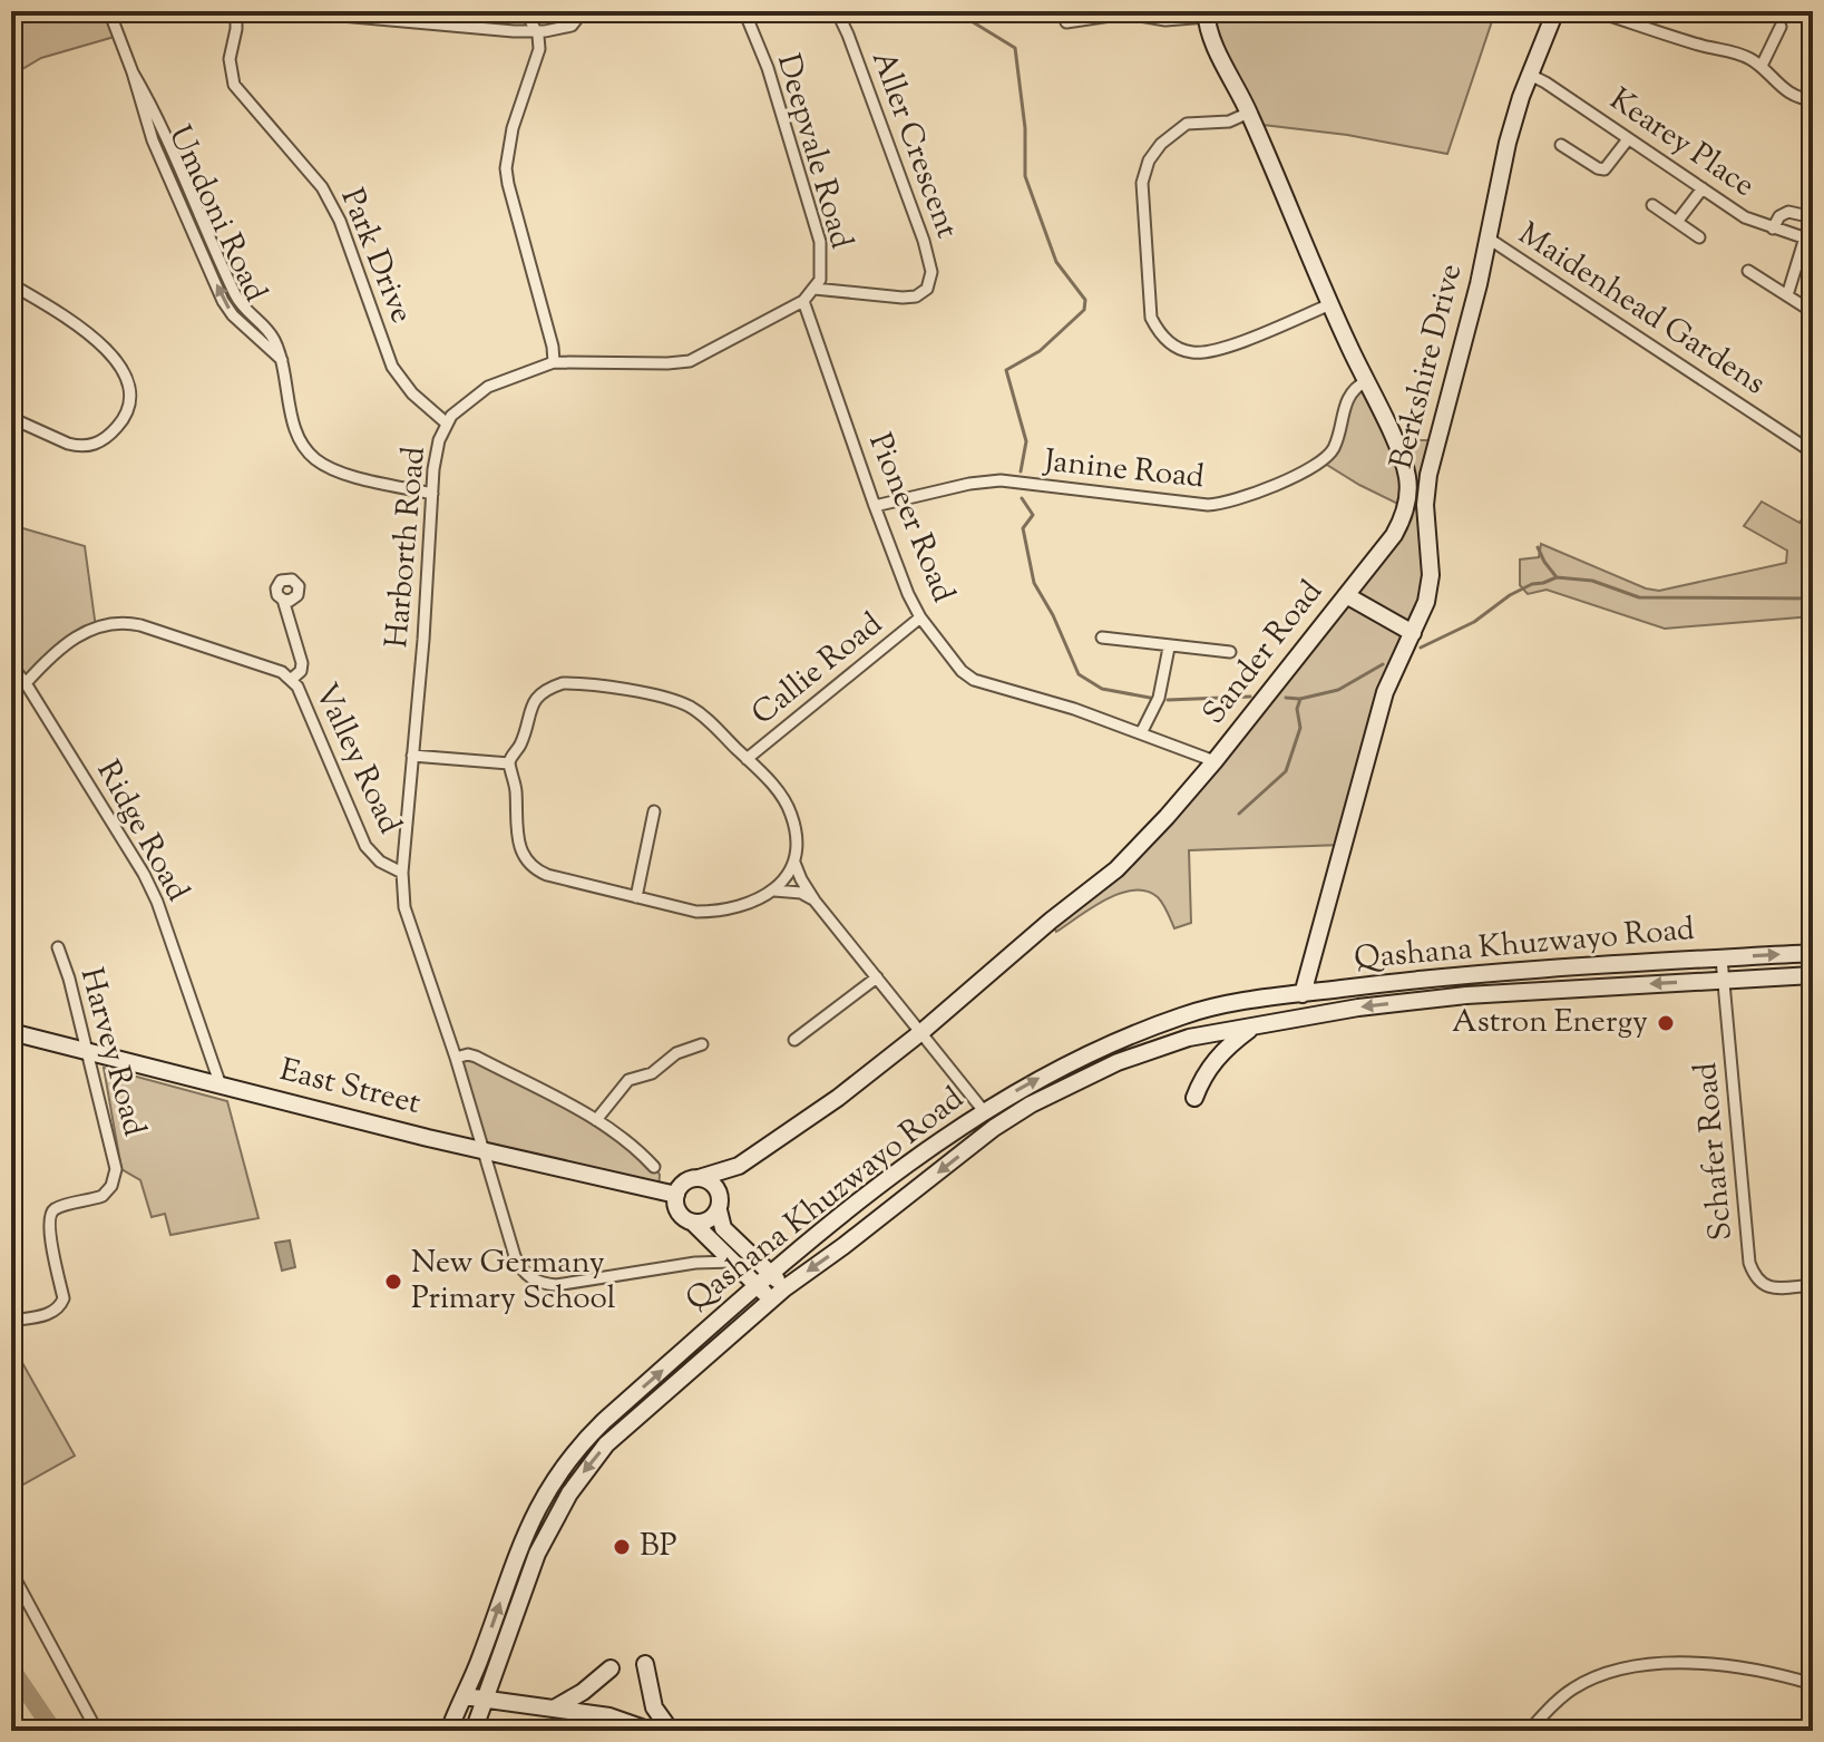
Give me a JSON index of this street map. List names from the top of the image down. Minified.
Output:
{"streets":{"main road":["Berkshire Drive","Sander Road","Qashana Khuzwayo Road","East Street"],"street":["Kearey Place","Aller Crescent","Deepvale Road","Umdoni Road","Park Drive","Maidenhead Gardens","Janine Road","Pioneer Road","Harborth Road","Callie Road","Valley Road","Ridge Road","Harvey Road","Schafer Road"]},"crossings":[["Kearey Place","Berkshire Drive"],["Aller Crescent","Deepvale Road"],["Deepvale Road","Pioneer Road"],["Deepvale Road","Harborth Road"],["Umdoni Road","Harborth Road"],["Park Drive","Harborth Road"],["Maidenhead Gardens","Berkshire Drive"],["Berkshire Drive","Qashana Khuzwayo Road"],["Janine Road","Pioneer Road"],["Janine Road","Sander Road"],["Pioneer Road","Harborth Road"],["Pioneer Road","Sander Road"],["Pioneer Road","Callie Road"],["Harborth Road","Valley Road"],["Harborth Road","East Street"],["Sander Road","East Street"],["Valley Road","Ridge Road"],["Ridge Road","East Street"],["Qashana Khuzwayo Road","Schafer Road"],["Harvey Road","East Street"]],"places":["Astron Energy","New Germany Primary School","BP"]}
